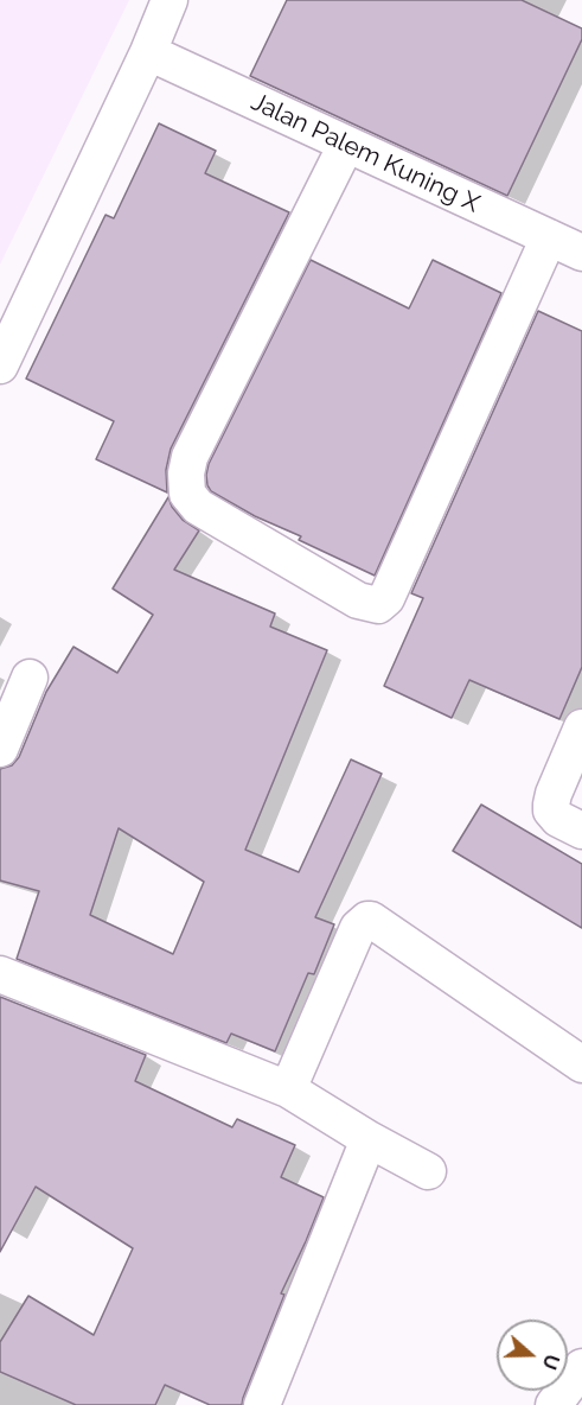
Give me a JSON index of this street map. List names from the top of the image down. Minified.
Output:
{"streets":{"street":["Jalan Palem Kuning X"]},"north":"right"}
